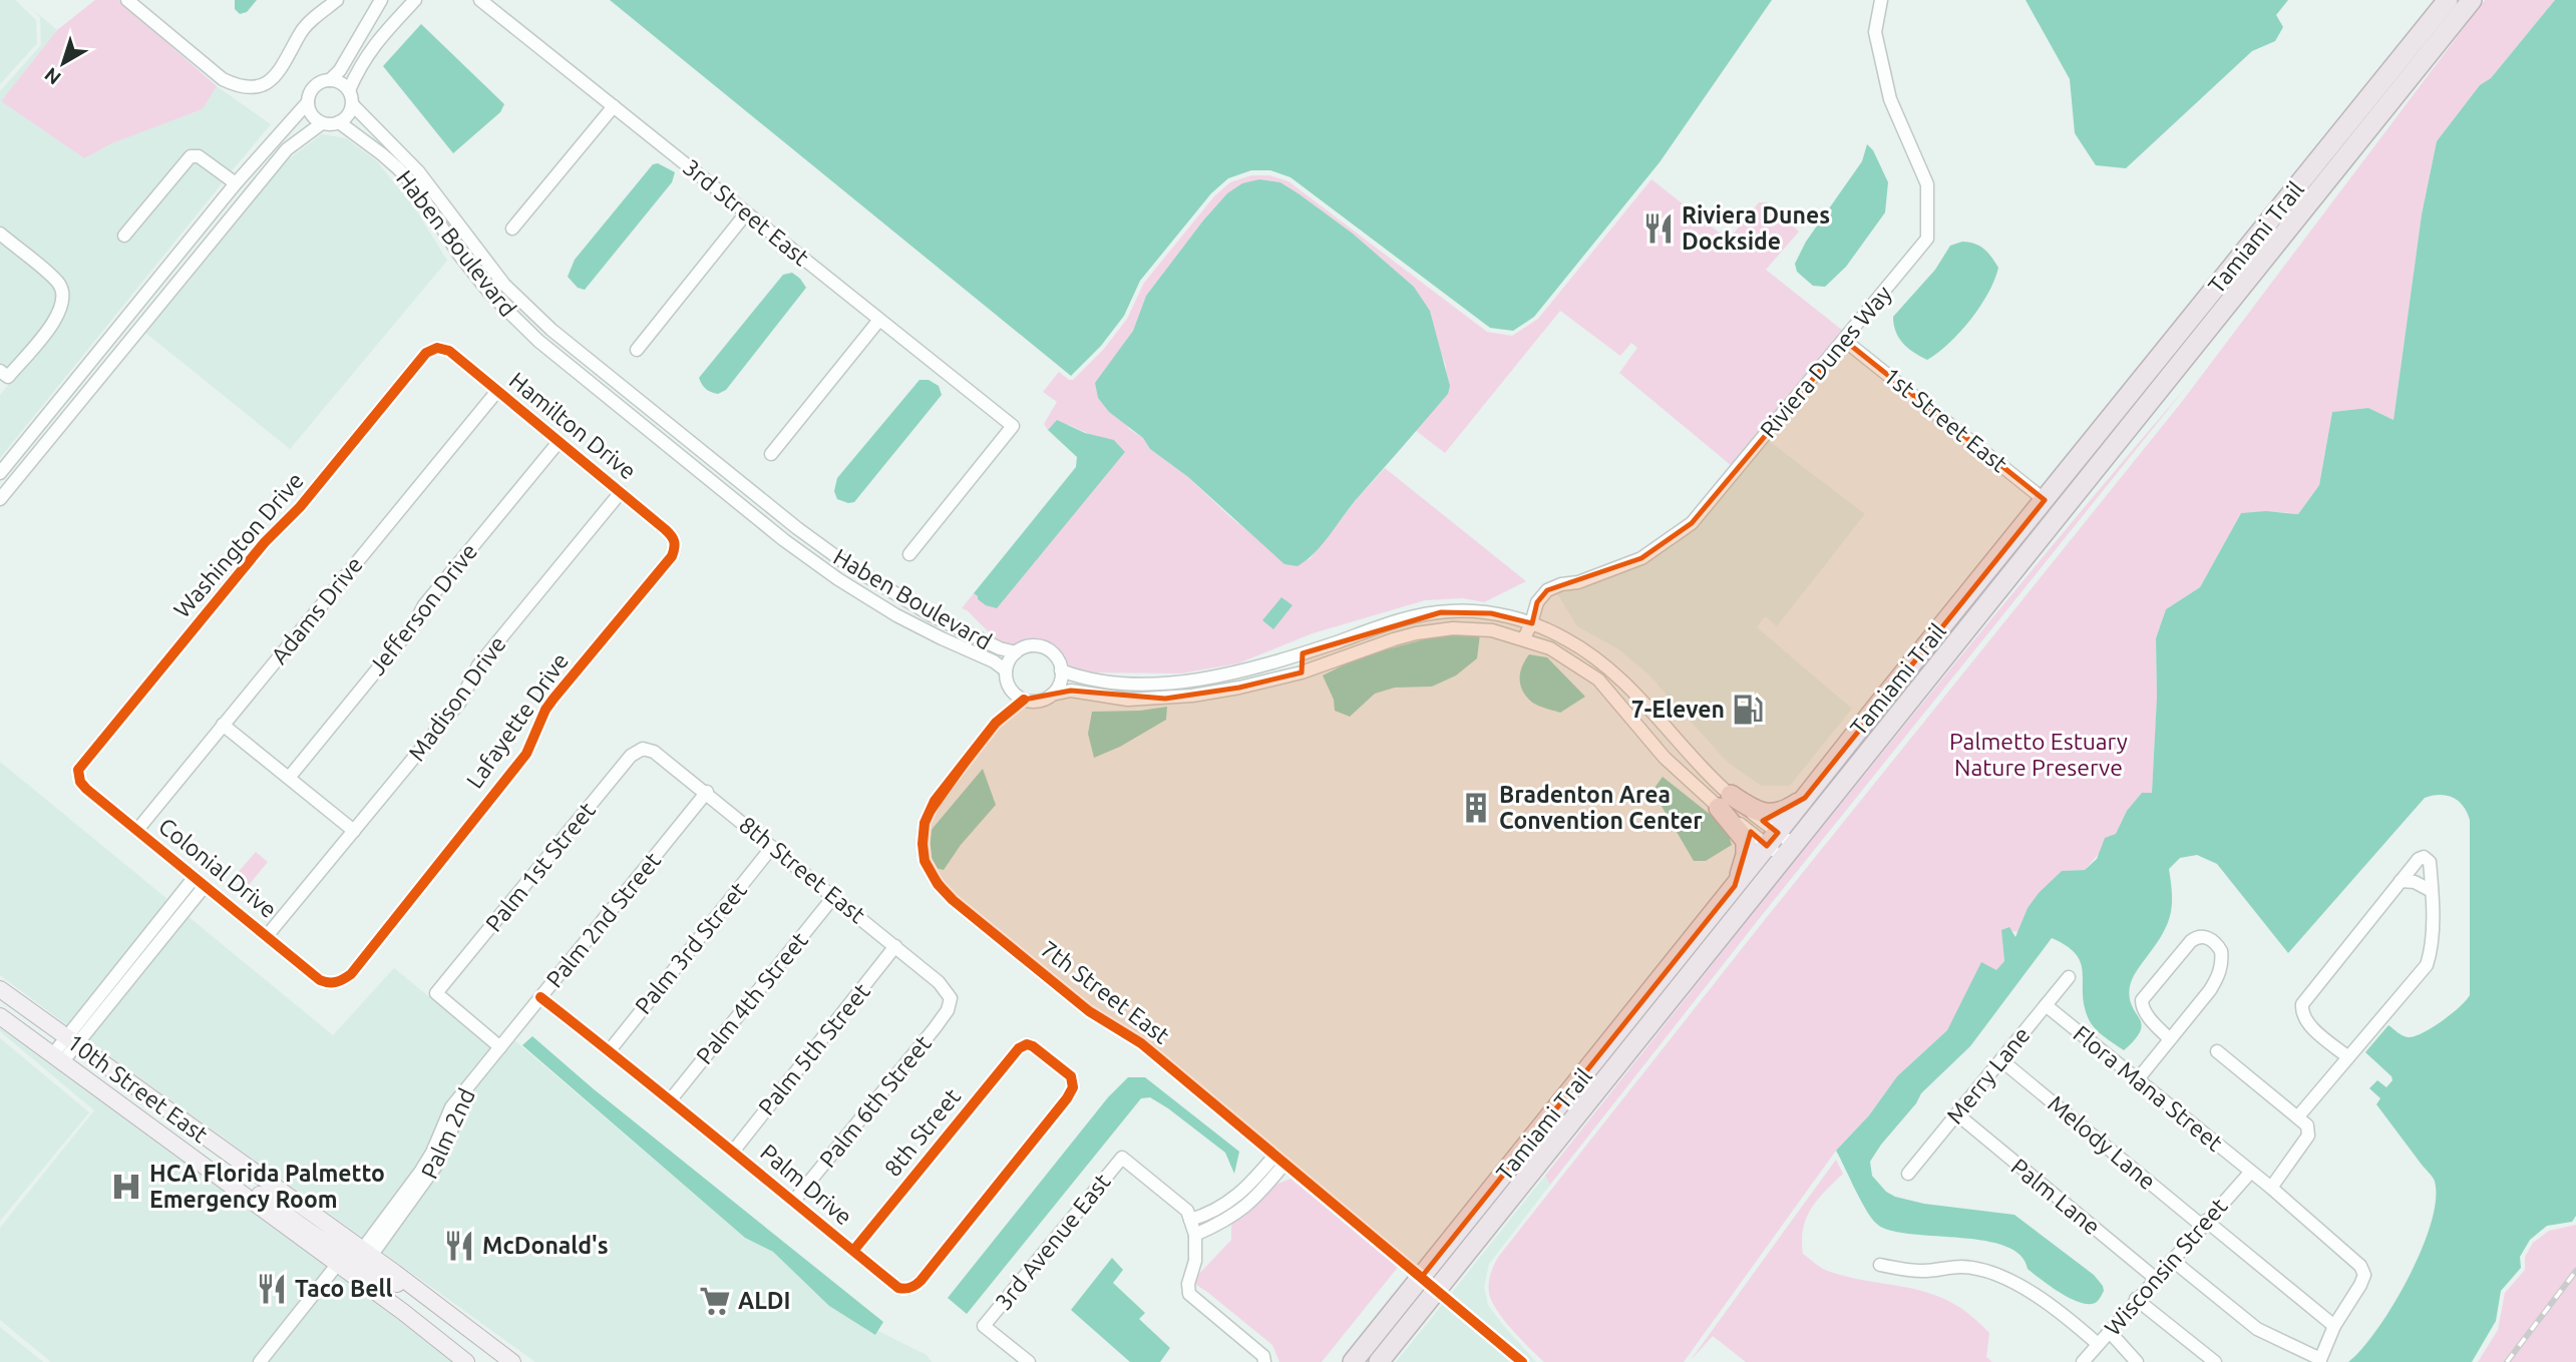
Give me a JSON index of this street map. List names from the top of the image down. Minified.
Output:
{"streets":{"highway":["Tamiami Trail"],"main road":["10th Street East"],"street":["3rd Street East","Haben Boulevard","Riviera Dunes Way","1st Street East","Hamilton Drive","Washington Drive","Jefferson Drive","Adams Drive","Madison Drive","Lafayette Drive","Palm 1st Street","Colonial Drive","8th Street East","Palm 2nd Street","Palm 3rd Street","7th Street East","Palm 4th Street","Palm 5th Street","Merry Lane","Flora Mana Street","Palm 6th Street","8th Street","Palm 2nd","Melody Lane","Palm Drive","Palm Lane","3rd Avenue East","Wisconsin Street"]},"crossings":[["Tamiami Trail","1st Street East"],["Tamiami Trail","7th Street East"],["Haben Boulevard","7th Street East"],["Riviera Dunes Way","1st Street East"],["Hamilton Drive","Washington Drive"],["Hamilton Drive","Jefferson Drive"],["Hamilton Drive","Adams Drive"],["Hamilton Drive","Madison Drive"],["Hamilton Drive","Lafayette Drive"],["Washington Drive","Colonial Drive"],["Adams Drive","Colonial Drive"],["Madison Drive","Colonial Drive"],["Lafayette Drive","Colonial Drive"],["Palm 1st Street","8th Street East"],["Palm 1st Street","Palm 2nd Street"],["Palm 1st Street","Palm 2nd"],["8th Street East","Palm 2nd Street"],["8th Street East","Palm 3rd Street"],["8th Street East","Palm 4th Street"],["8th Street East","Palm 5th Street"],["8th Street East","Palm 6th Street"],["Palm 2nd Street","Palm 2nd"],["Palm 2nd Street","Palm Drive"],["Palm 3rd Street","Palm Drive"],["Palm 4th Street","Palm Drive"],["Palm 5th Street","Palm Drive"],["Merry Lane","Flora Mana Street"],["Merry Lane","Melody Lane"],["Merry Lane","Palm Lane"],["10th Street East","Palm 2nd"],["Flora Mana Street","Melody Lane"],["Flora Mana Street","Wisconsin Street"],["Palm 6th Street","Palm Drive"],["8th Street","Palm Drive"],["Melody Lane","Wisconsin Street"],["Palm Lane","Wisconsin Street"]],"parks":["Palmetto Estuary Nature Preserve"],"places":{"restaurant":["Riviera Dunes Dockside","McDonald's","Taco Bell"],"fuel station":["7-Eleven"],"building":["Bradenton Area Convention Center"],"hospital":["HCA Florida Palmetto Emergency Room"],"supermarket":["ALDI"]},"north":"bottom left"}
